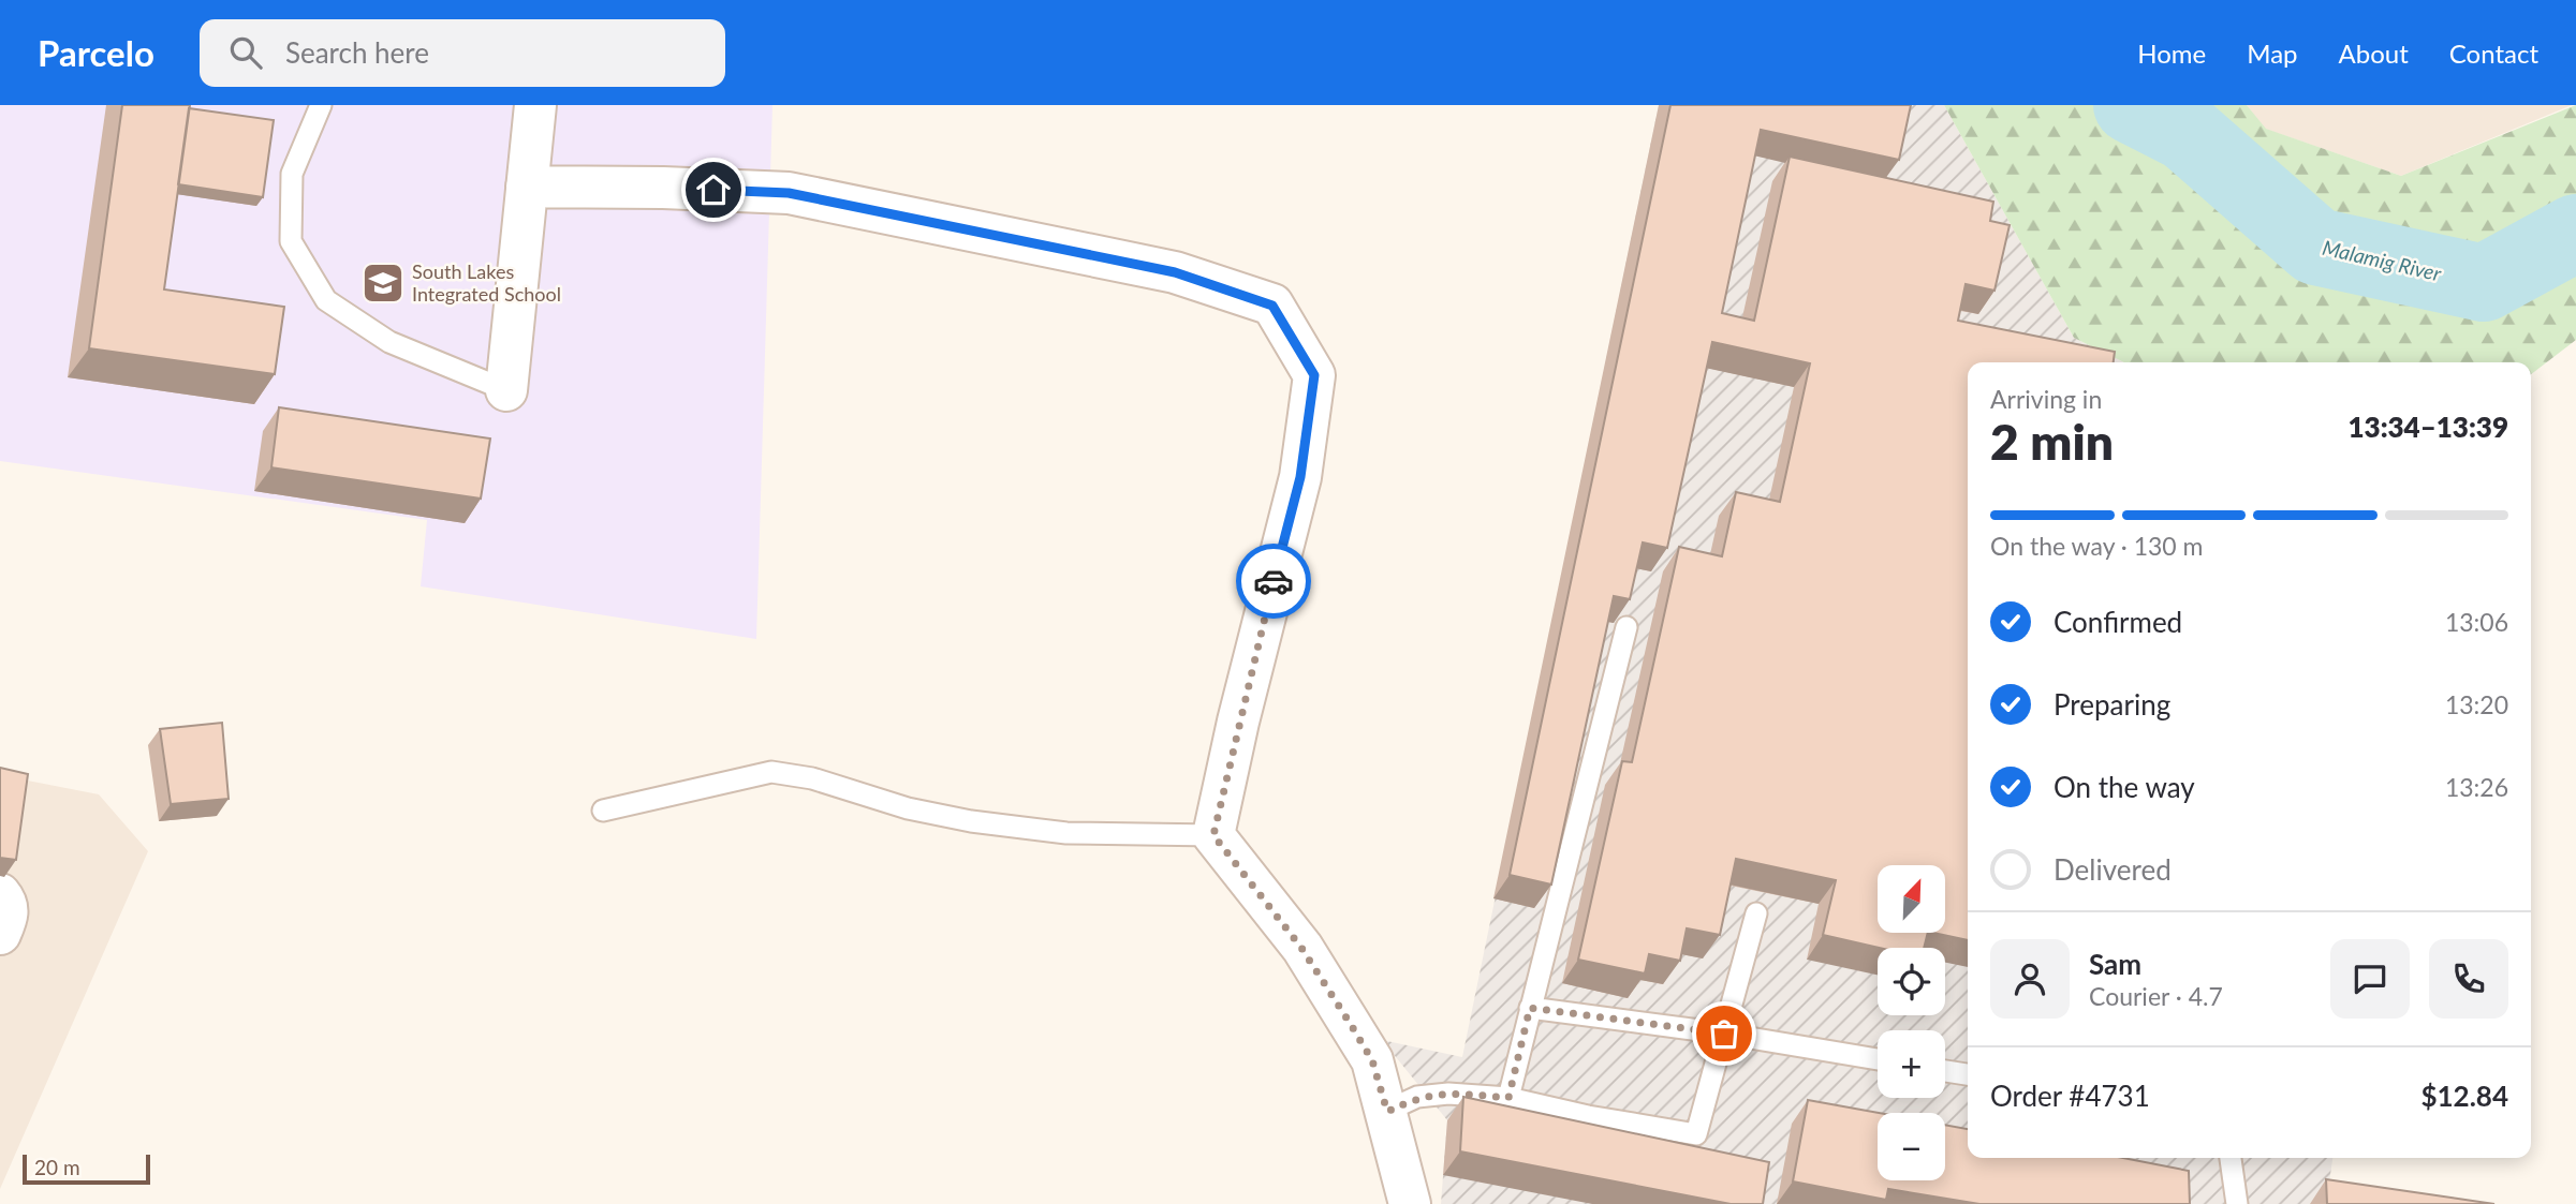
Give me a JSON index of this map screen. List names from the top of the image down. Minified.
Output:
{"water":["Malamig River"],"places":{"school or university":["South Lakes Integrated School"]},"scale_bar":"20 m","north":"top right","page":{"header":"Parcelo","search":"Search here","nav":["Home","Map","About","Contact"],"heading":["2 min","Arriving in","13:34–13:39"],"panel":["Sam","Courier · 4.7","Order #4731","$12.84"],"bar":"On the way · 130 m","list":[["Confirmed","13:06"],["Preparing","13:20"],["On the way","13:26"],"Delivered"],"map_buttons":["+","−"],"scale":"20 m"}}
